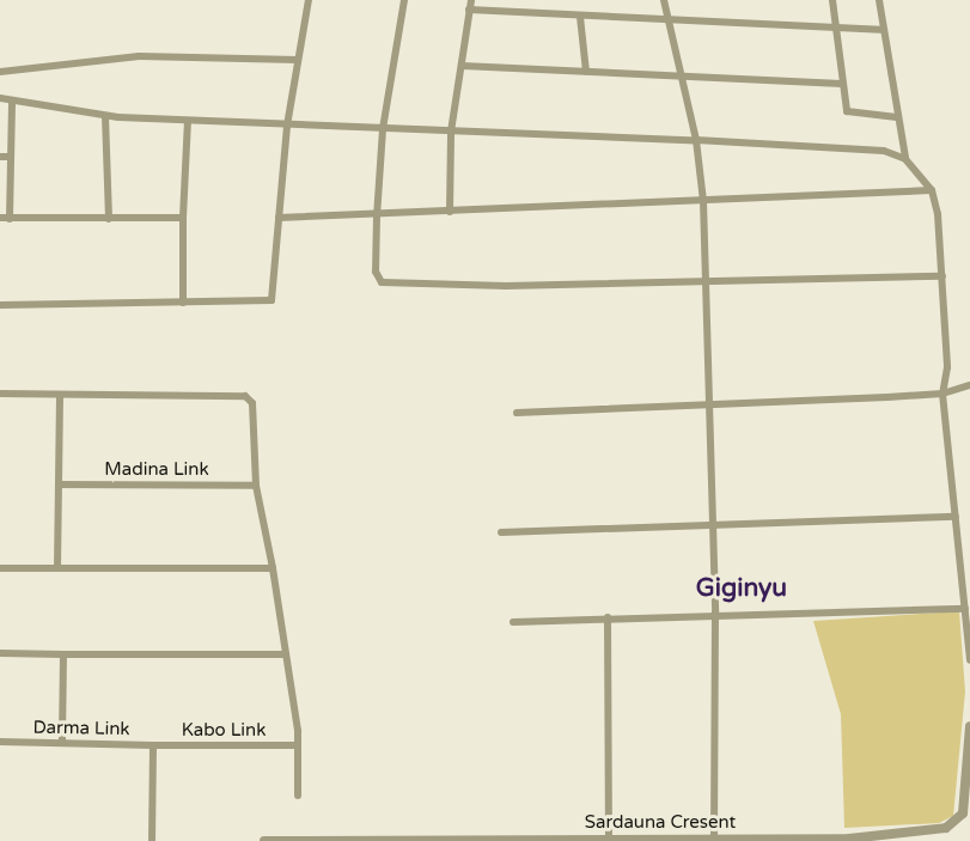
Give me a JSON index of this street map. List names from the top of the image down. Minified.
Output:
{"streets":{"street":["Madina Link","Darma Link","Kabo Link","Sardauna Cresent"]},"crossings":[["Darma Link","Kabo Link"]],"districts":["Giginyu"]}
